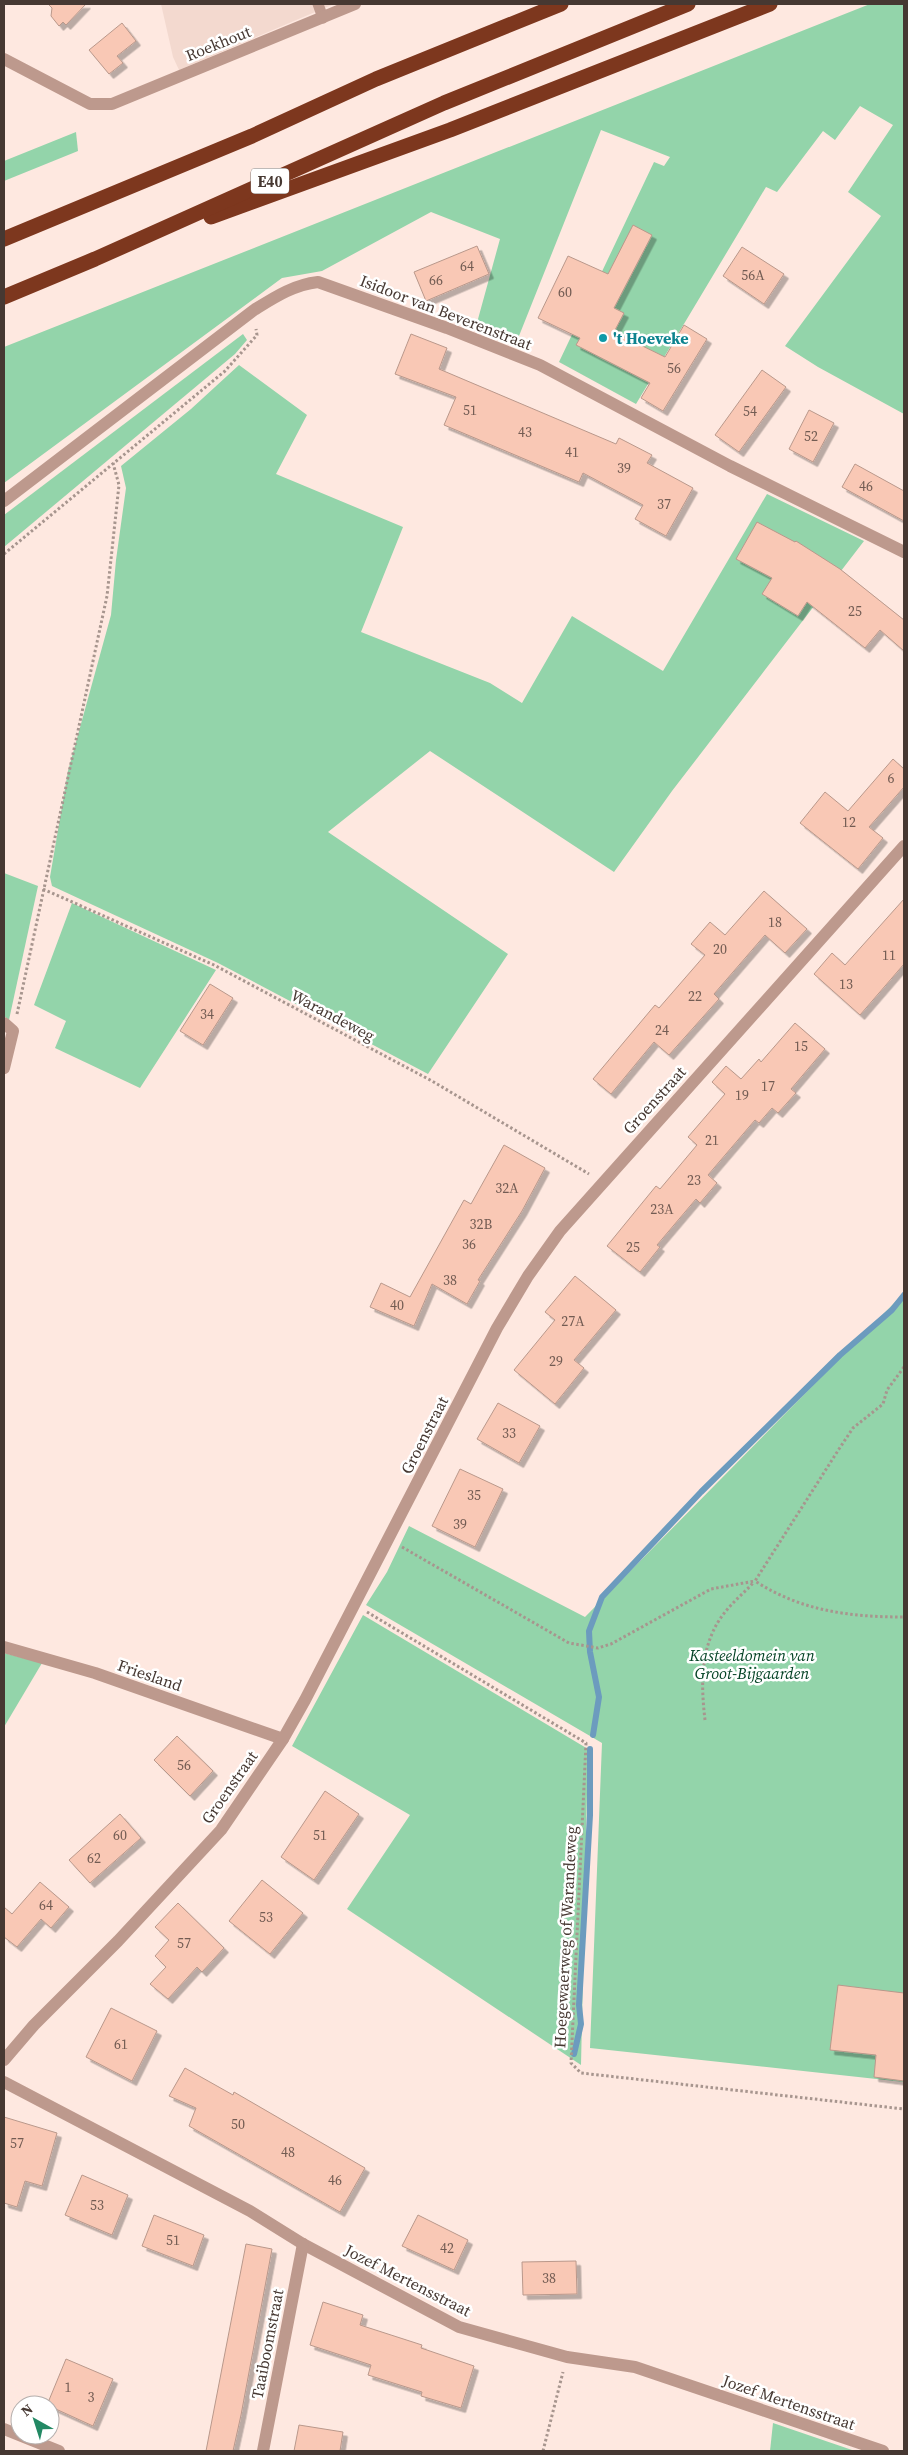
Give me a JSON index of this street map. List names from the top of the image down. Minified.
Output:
{"streets":{"highway":["E40"],"street":["Roekhout","Isidoor van Beverenstraat","Groenstraat","Friesland","Jozef Mertensstraat","Taaiboomstraat"],"path":["Warandeweg","Hoegewaerweg of Warandeweg"]},"crossings":[["Warandeweg","Groenstraat"],["Groenstraat","Friesland"],["Groenstraat","Hoegewaerweg of Warandeweg"],["Jozef Mertensstraat","Taaiboomstraat"]],"parks":["Kasteeldomein van Groot-Bijgaarden"],"places":["'t Hoeveke"],"house_numbers":["64","56A","66","60","56","51","54","43","52","41","39","46","37","25","6","12","18","20","11","13","22","34","24","15","17","19","21","23","32A","23A","32B","36","25","38","40","27A","29","33","35","39","56","60","51","62","64","53","57","61","50","57","48","46","53","51","42","38","1","3"],"north":"top left"}
